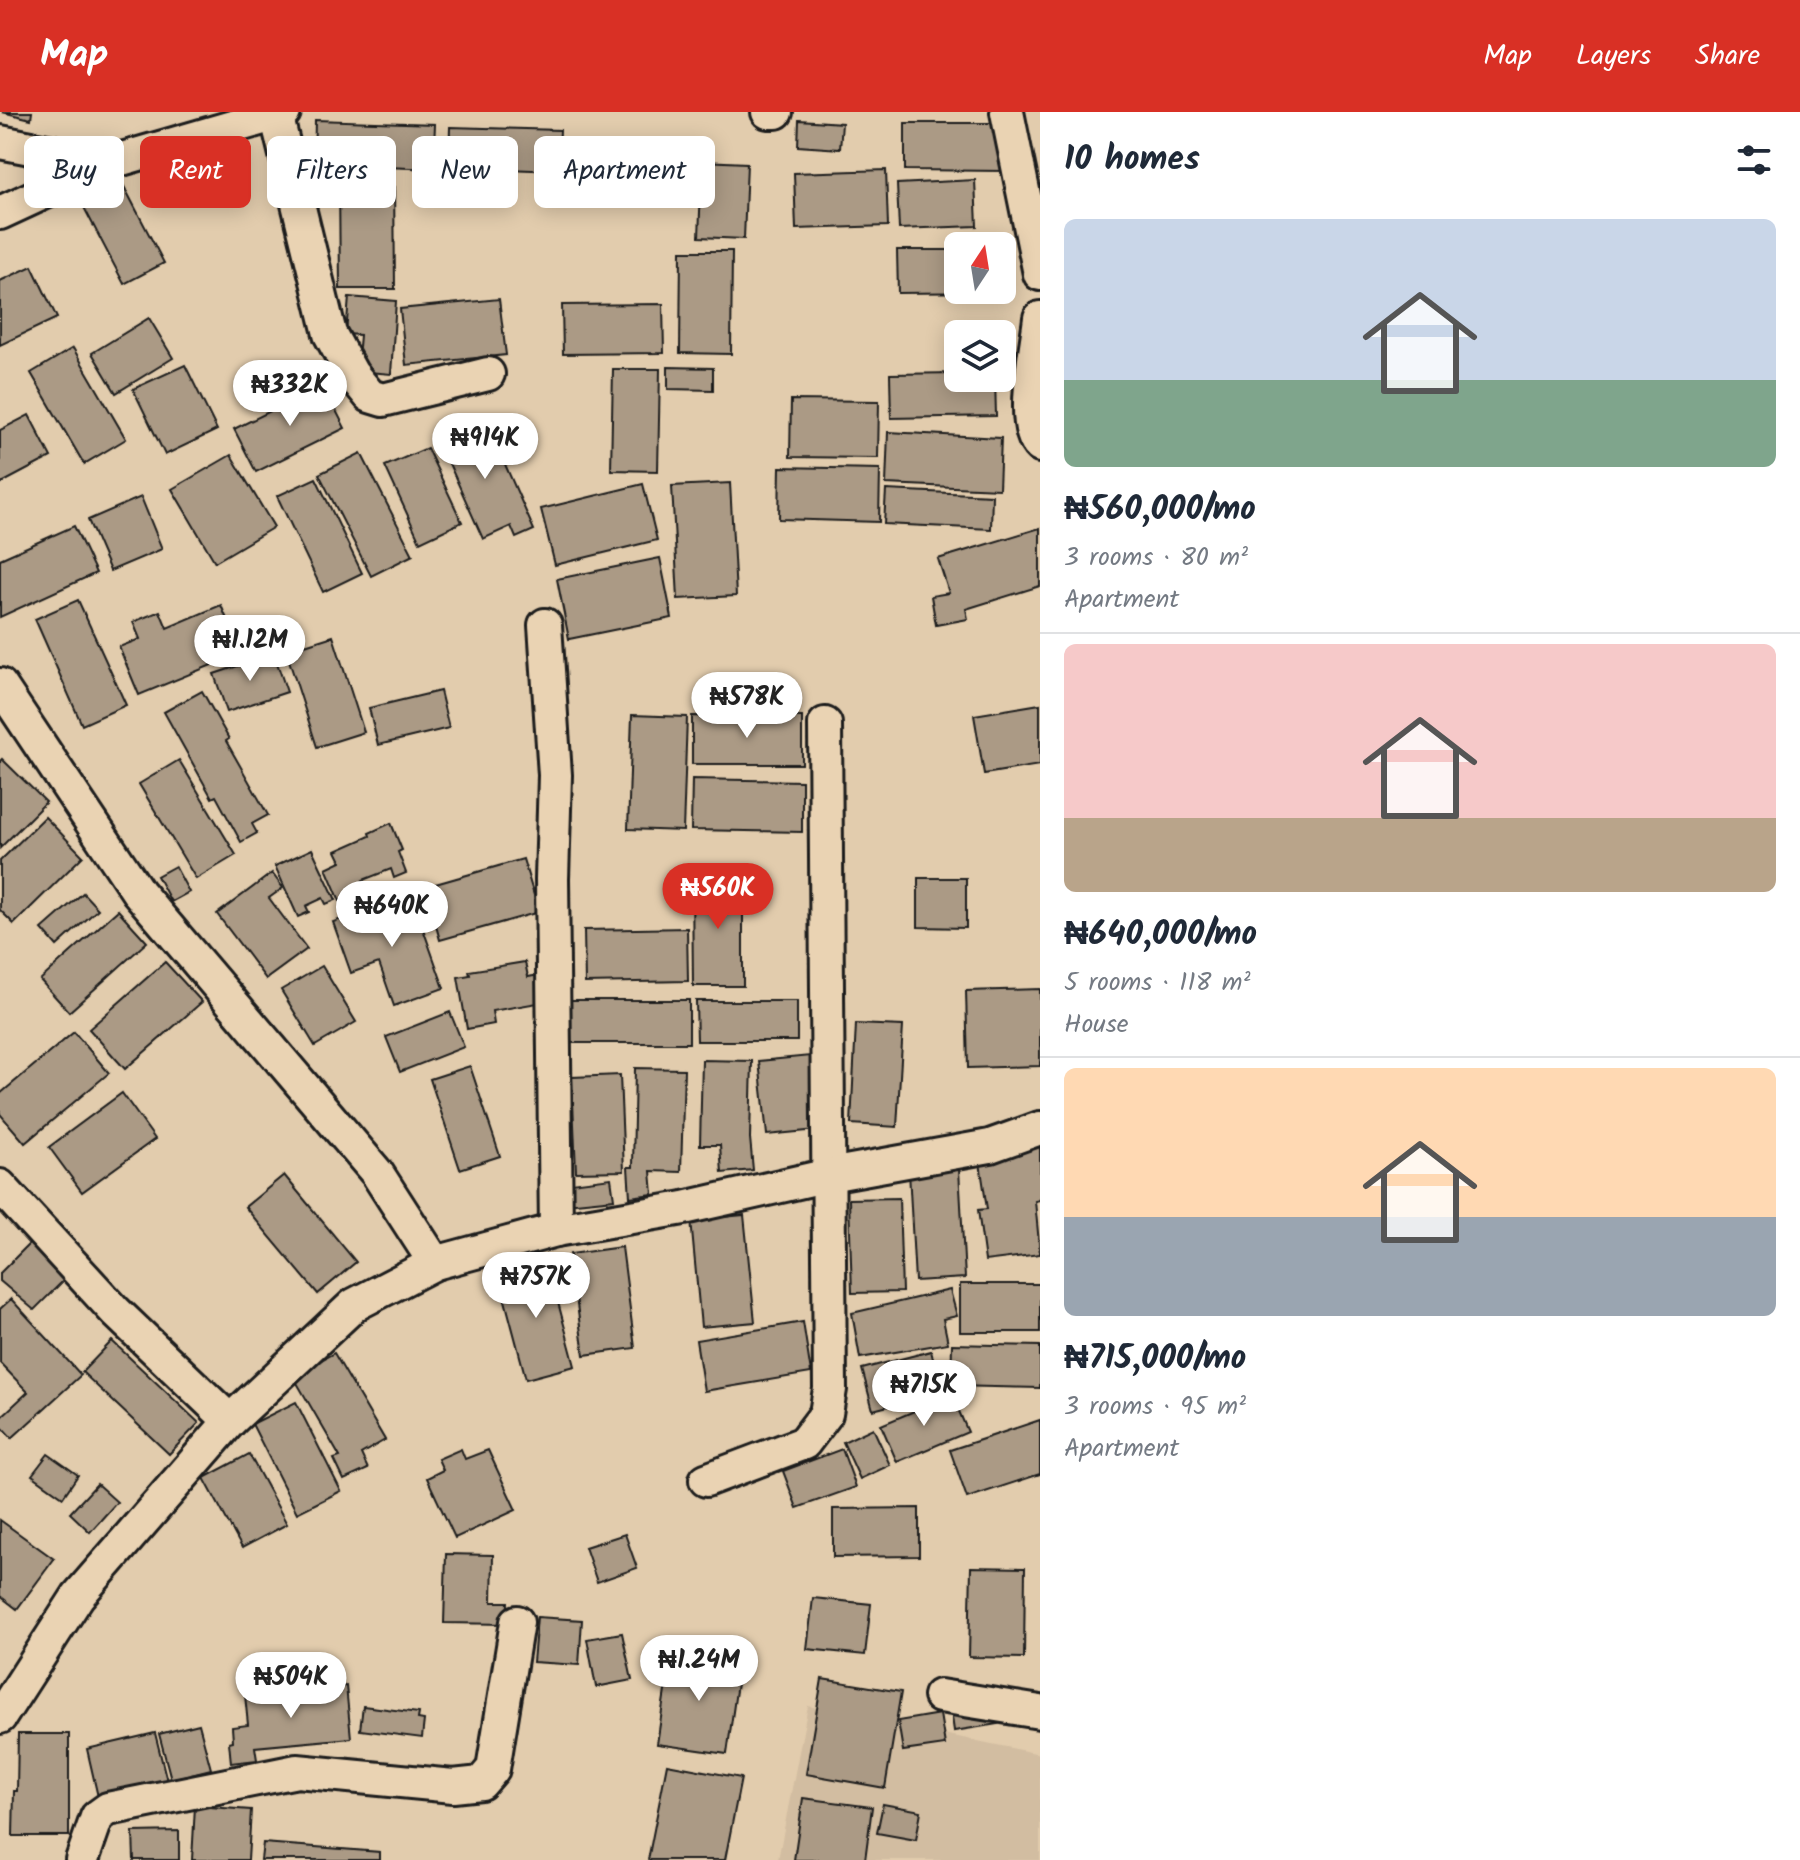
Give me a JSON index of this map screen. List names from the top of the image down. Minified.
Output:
{"north":"top","page":{"header":"Map","nav":["Map","Layers","Share"],"heading":"10 homes","chip":["Buy","Rent","Filters","New","Apartment"],"list":[{"name":"₦560,000/mo","note":"3 rooms · 80 m² · Apartment"},{"name":"₦640,000/mo","note":"5 rooms · 118 m² · House"},{"name":"₦715,000/mo","note":"3 rooms · 95 m² · Apartment"}],"price":["₦332K","₦914K","₦1.12M","₦578K","₦560K","₦640K","₦757K","₦715K","₦1.24M","₦504K"]}}
